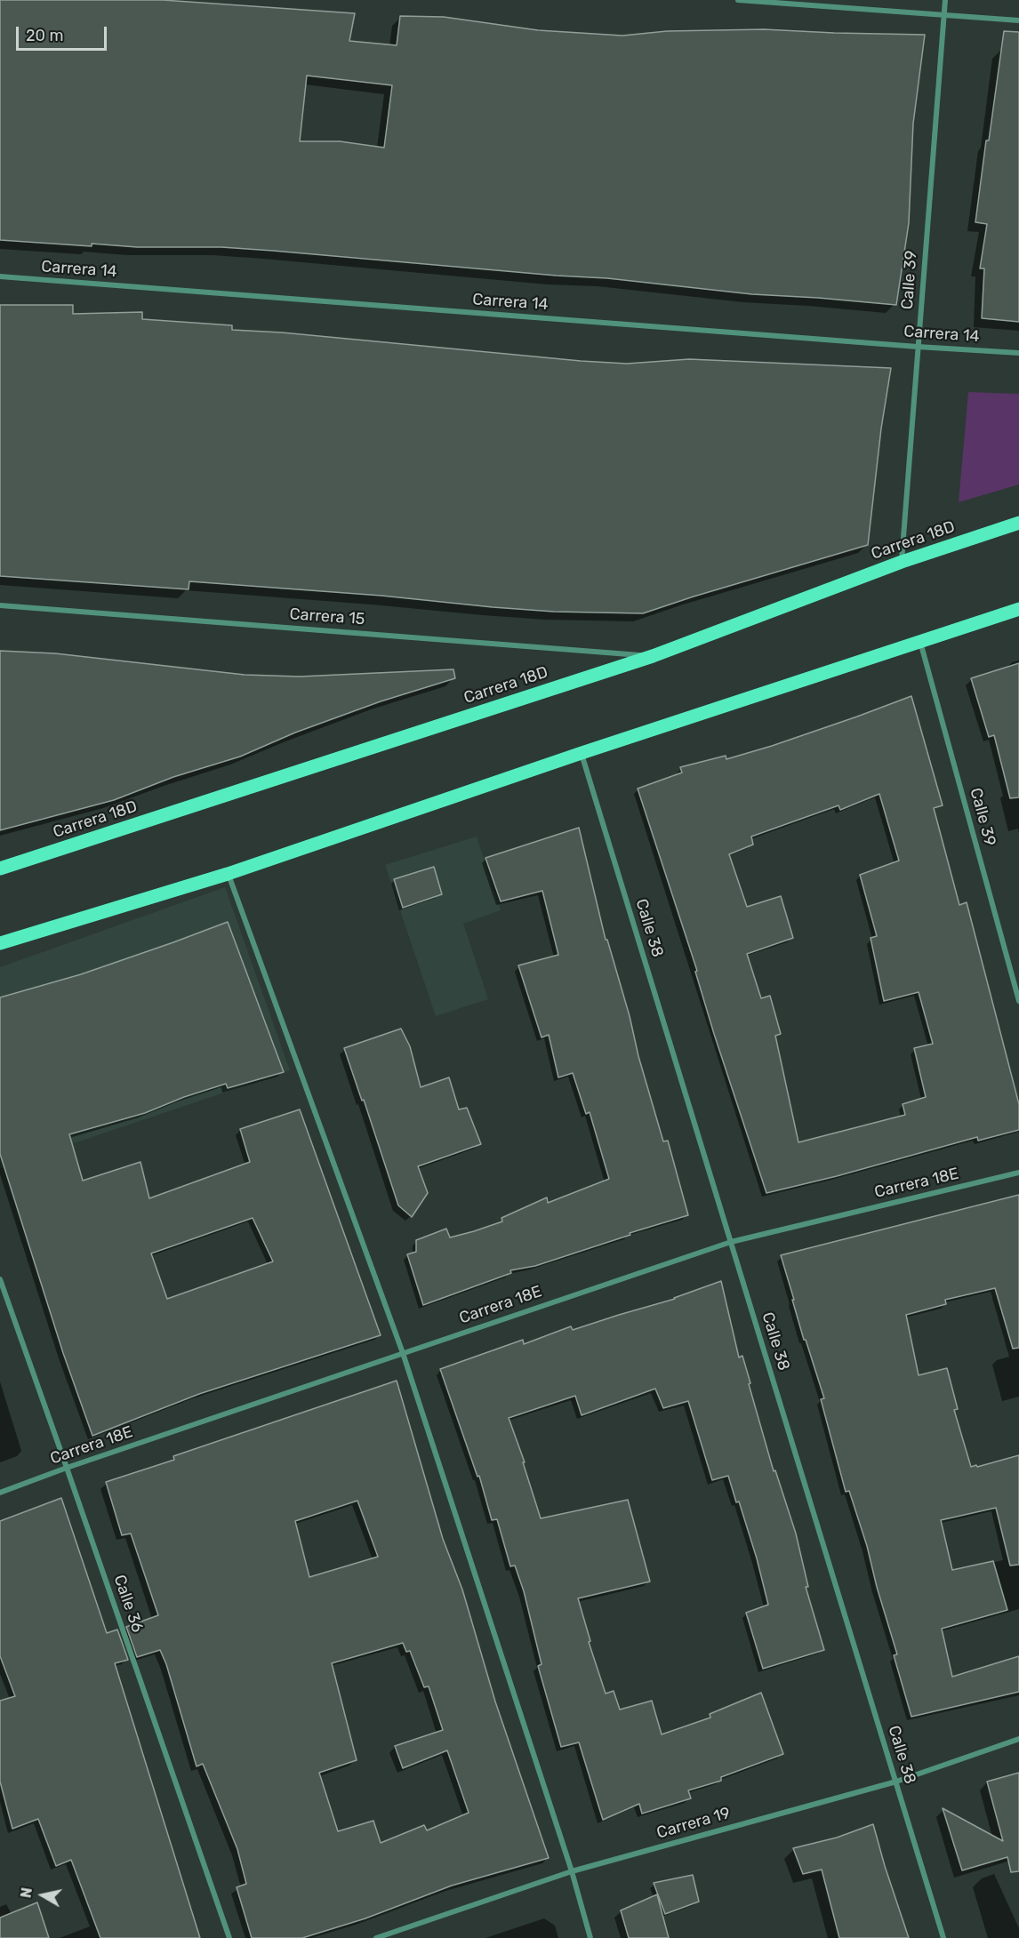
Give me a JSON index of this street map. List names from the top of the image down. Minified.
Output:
{"streets":{"main road":["Carrera 18D"],"street":["Carrera 14","Calle 39","Carrera 15","Calle 38","Carrera 18E","Calle 36","Carrera 19"]},"crossings":[["Carrera 14","Calle 39"],["Calle 39","Carrera 18D"],["Carrera 18D","Carrera 15"],["Calle 38","Carrera 18E"],["Calle 38","Carrera 19"],["Carrera 18E","Calle 36"]],"scale_bar":"20 m","north":"left"}
